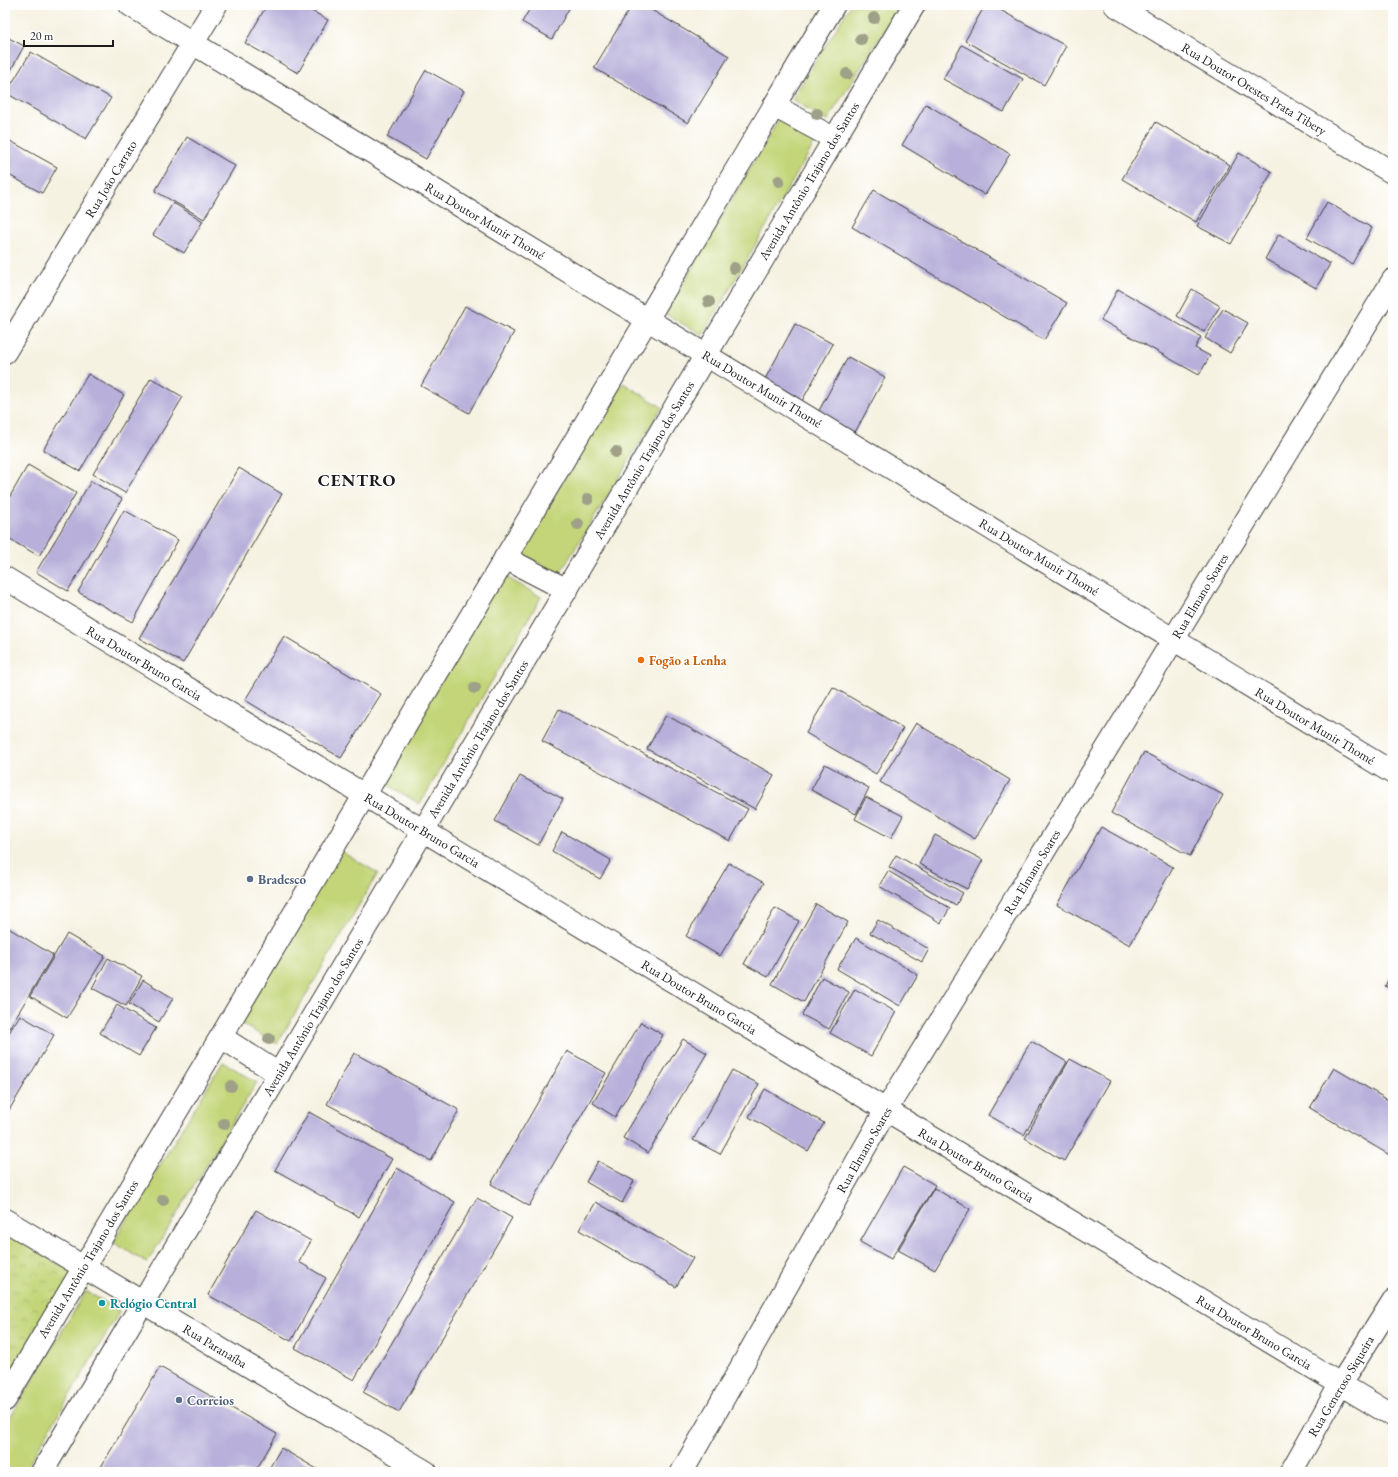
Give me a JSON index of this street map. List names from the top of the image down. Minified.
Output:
{"streets":{"street":["Rua Doutor Orestes Prata Tibery","Rua João Carrato","Avenida Antônio Trajano dos Santos","Rua Doutor Munir Thomé","Rua Elmano Soares","Rua Doutor Bruno Garcia","Rua Paranaíba","Rua Generoso Siqueira"]},"crossings":[["Rua João Carrato","Rua Doutor Munir Thomé"],["Avenida Antônio Trajano dos Santos","Rua Doutor Munir Thomé"],["Avenida Antônio Trajano dos Santos","Rua Doutor Bruno Garcia"],["Avenida Antônio Trajano dos Santos","Rua Paranaíba"],["Rua Doutor Munir Thomé","Rua Elmano Soares"],["Rua Elmano Soares","Rua Doutor Bruno Garcia"],["Rua Doutor Bruno Garcia","Rua Generoso Siqueira"]],"districts":["CENTRO"],"places":["Fogão a Lenha","Bradesco","Relógio Central","Correios"],"scale_bar":"20 m"}
